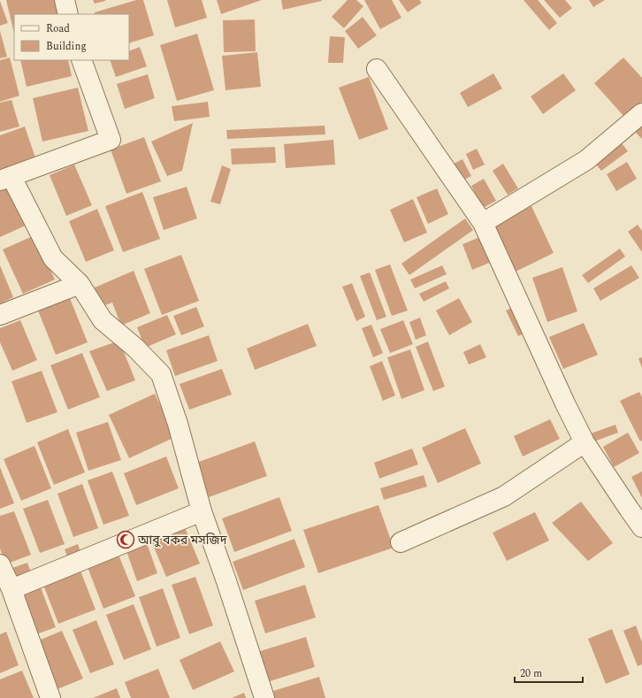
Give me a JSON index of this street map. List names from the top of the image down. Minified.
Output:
{"places":{"mosque":["আবু বকর মসজিদ"]},"legend":["Road","Building"],"scale_bar":"20 m"}
